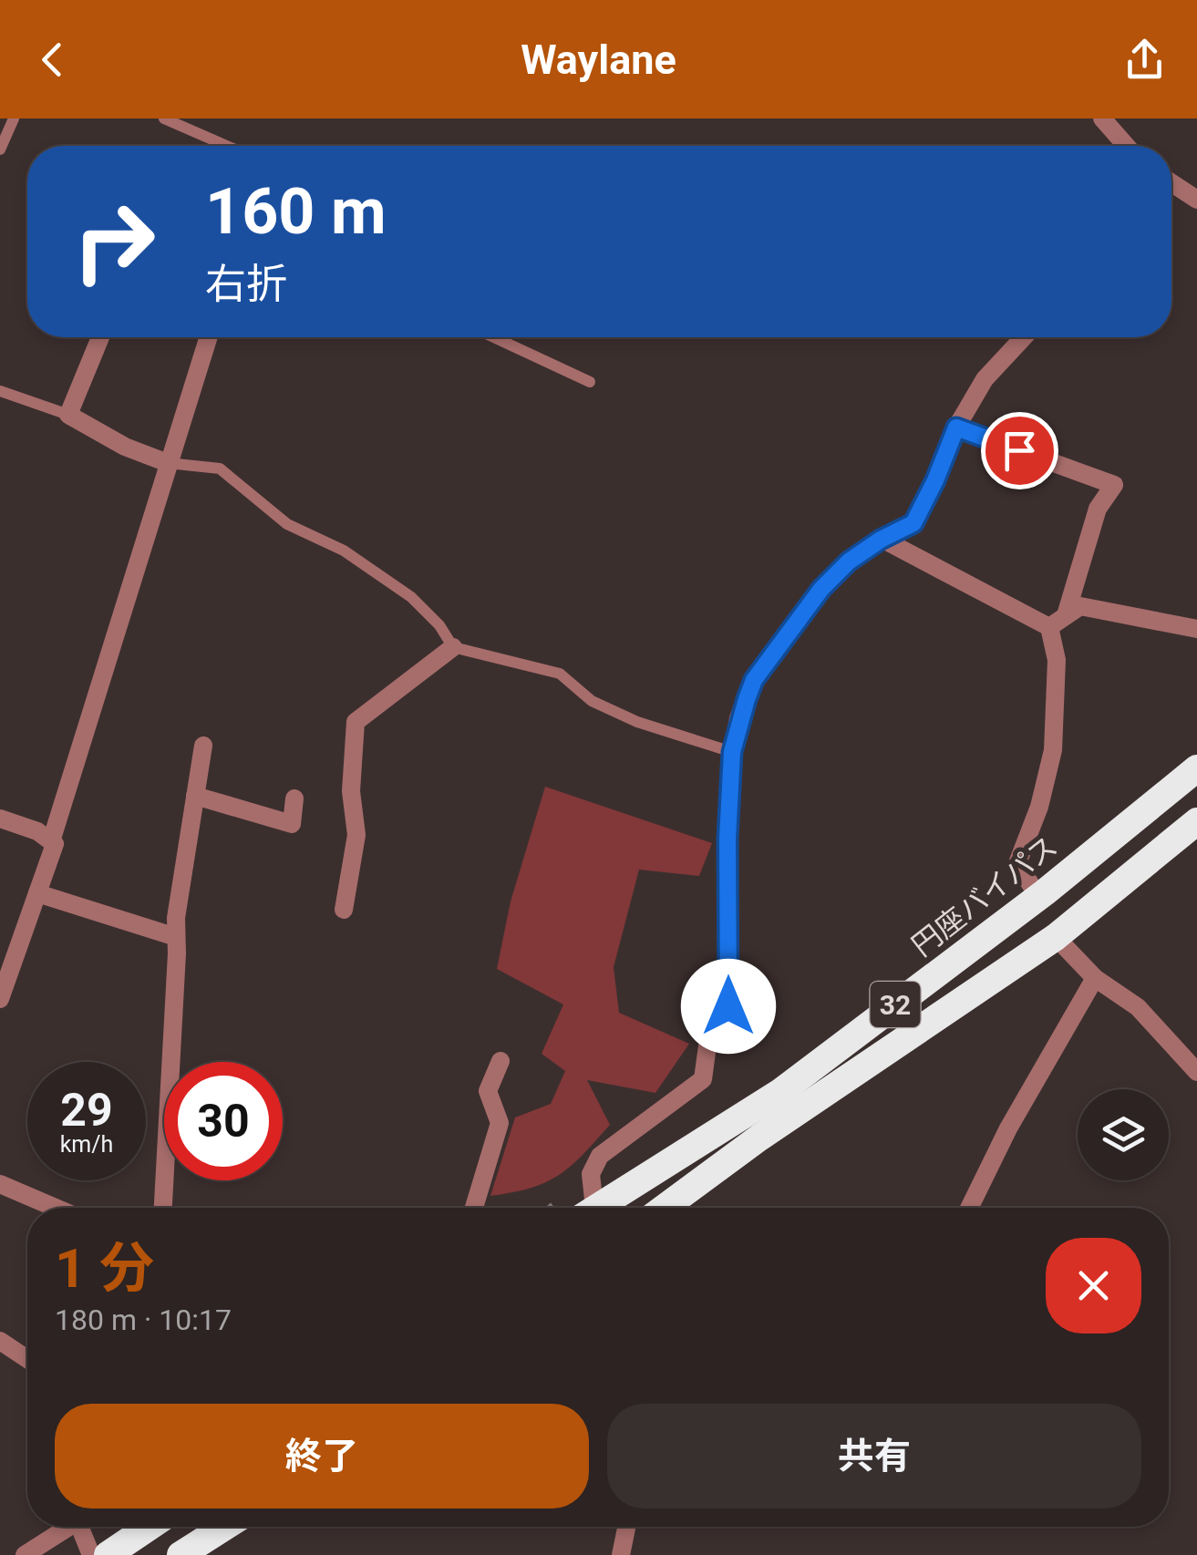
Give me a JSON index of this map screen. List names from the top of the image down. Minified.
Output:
{"streets":{"highway":["円座バイパス","32"]},"page":{"header":"Waylane","turn":["160 m","右折"],"speed":"29 km/h","limit":"30","heading":["1 分","180 m · 10:17"],"buttons":["終了","共有"]}}
